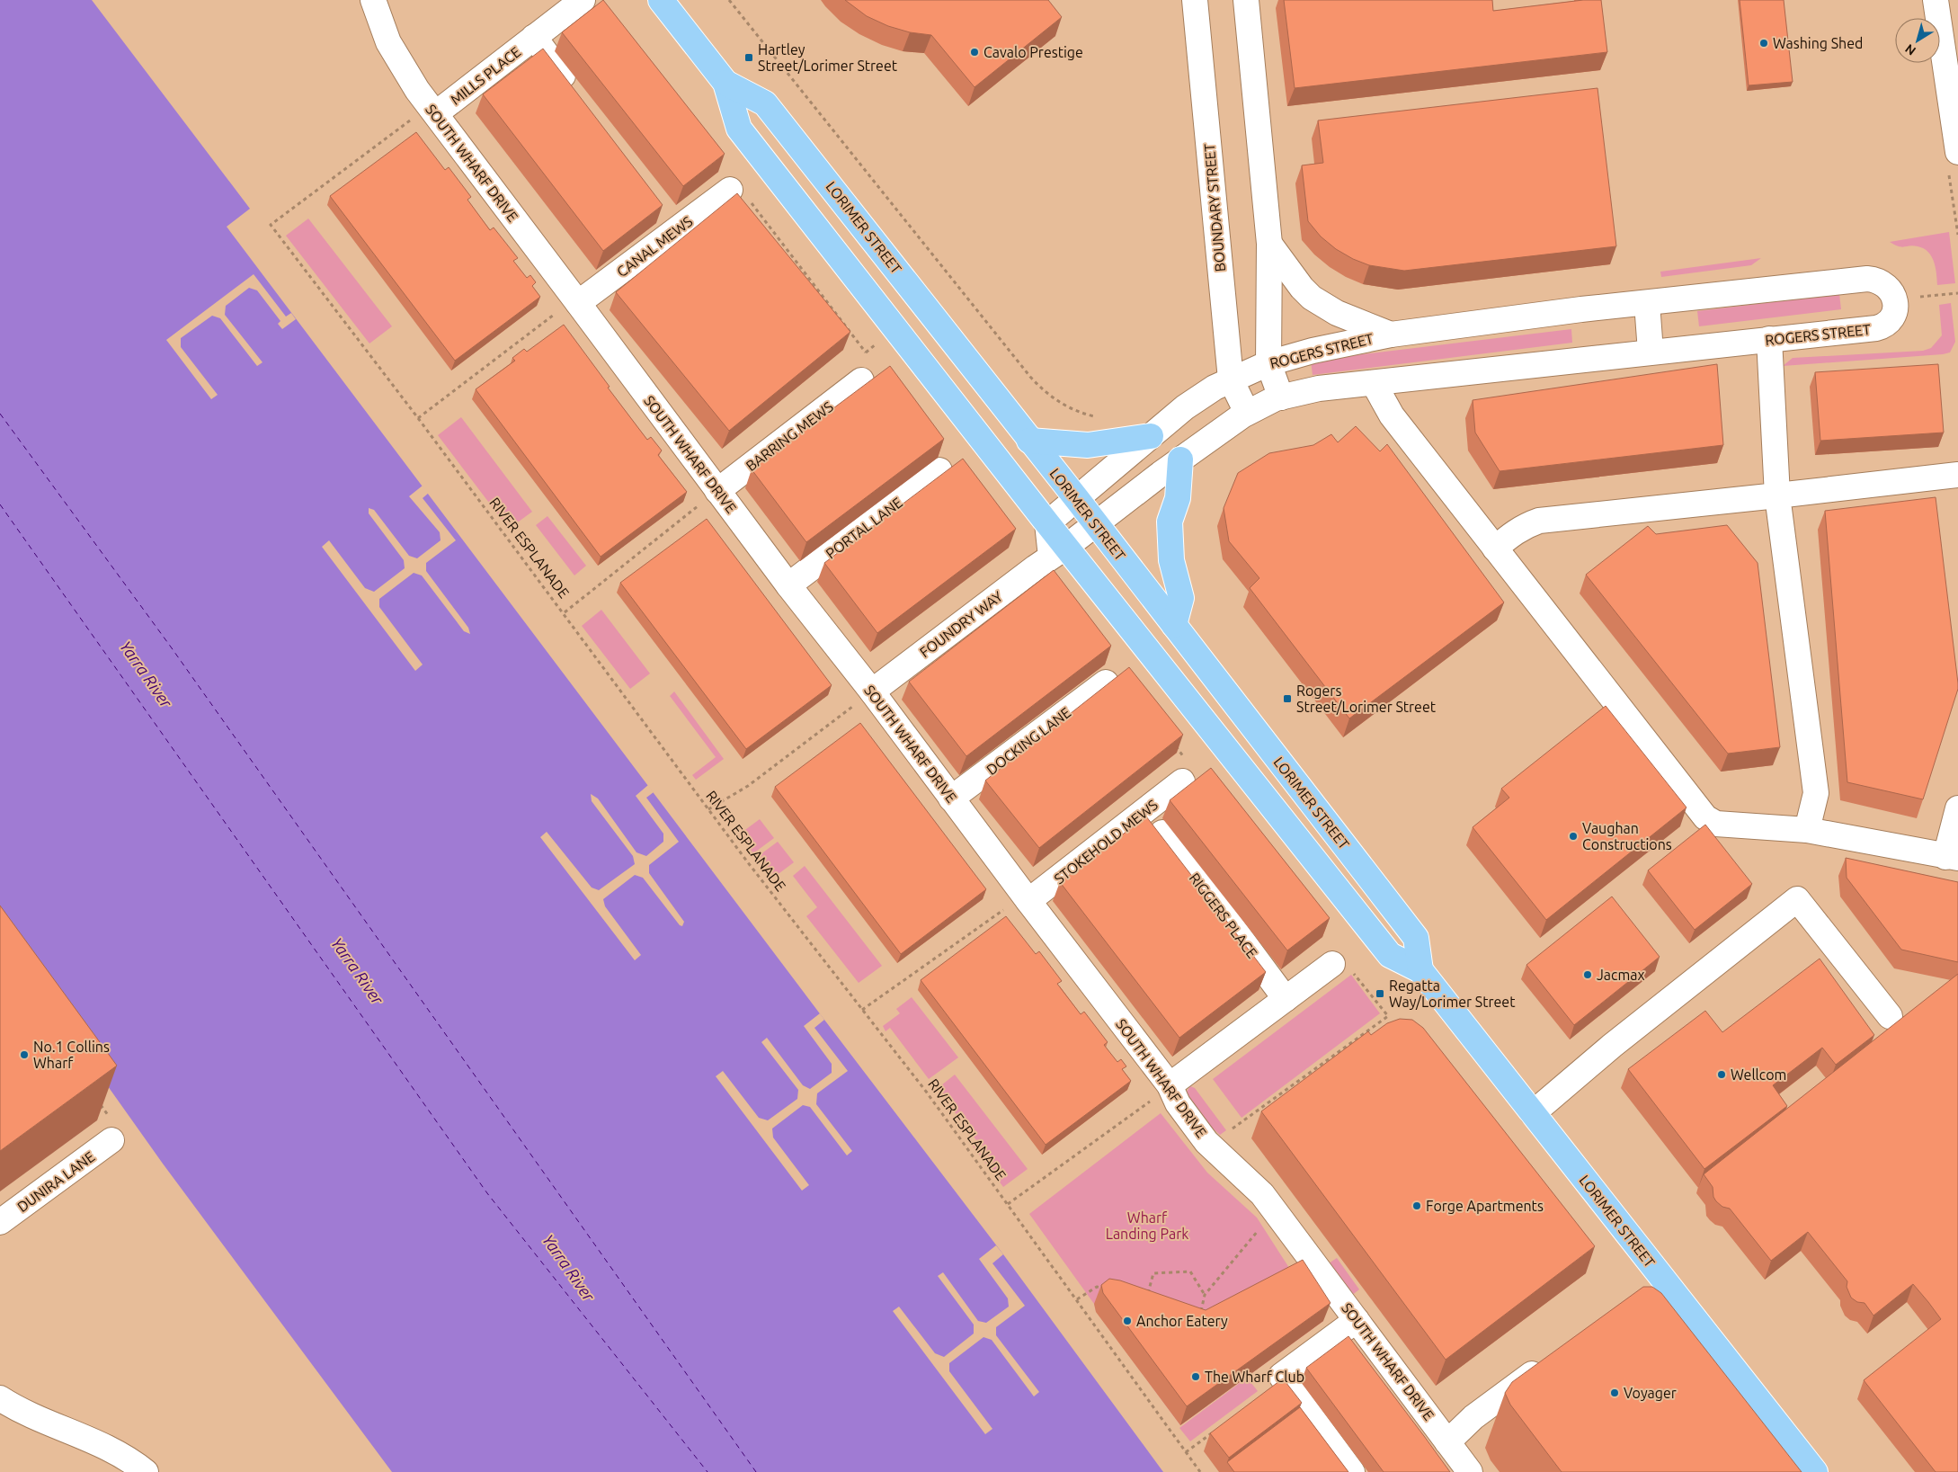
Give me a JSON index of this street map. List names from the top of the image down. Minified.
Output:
{"streets":{"main road":["LORIMER STREET"],"street":["MILLS PLACE","SOUTH WHARF DRIVE","BOUNDARY STREET","CANAL MEWS","ROGERS STREET","BARRING MEWS","PORTAL LANE","FOUNDRY WAY","DOCKING LANE","STOKEHOLD MEWS","RIGGERS PLACE","DUNIRA LANE"],"path":["RIVER ESPLANADE"]},"crossings":[["MILLS PLACE","SOUTH WHARF DRIVE"],["MILLS PLACE","RIVER ESPLANADE"],["SOUTH WHARF DRIVE","CANAL MEWS"],["SOUTH WHARF DRIVE","BARRING MEWS"],["SOUTH WHARF DRIVE","PORTAL LANE"],["SOUTH WHARF DRIVE","RIVER ESPLANADE"],["SOUTH WHARF DRIVE","FOUNDRY WAY"],["SOUTH WHARF DRIVE","DOCKING LANE"],["SOUTH WHARF DRIVE","STOKEHOLD MEWS"],["BOUNDARY STREET","ROGERS STREET"],["LORIMER STREET","ROGERS STREET"],["LORIMER STREET","FOUNDRY WAY"],["ROGERS STREET","FOUNDRY WAY"]],"water":["Yarra River"],"parks":["Wharf Landing Park"],"places":{"other":["Washing Shed","Cavalo Prestige","Vaughan Constructions","Jacmax","No.1 Collins Wharf","Wellcom","Forge Apartments","Anchor Eatery","The Wharf Club","Voyager"],"transit":["Hartley Street/Lorimer Street","Rogers Street/Lorimer Street","Regatta Way/Lorimer Street"]},"north":"bottom left"}
